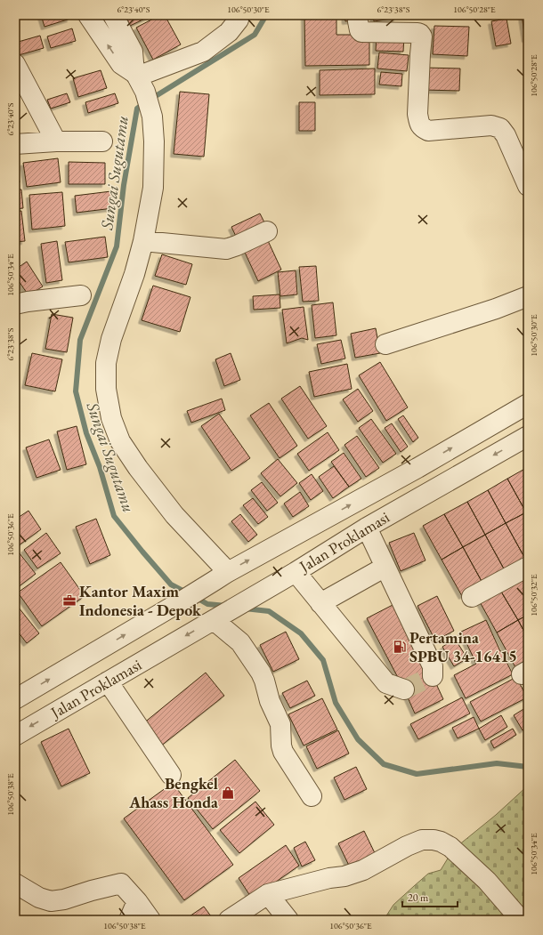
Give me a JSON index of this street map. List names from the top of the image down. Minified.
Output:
{"streets":{"street":["Jalan Proklamasi"]},"water":["Sungai Sugutamu"],"places":{"office":["Kantor Maxim Indonesia - Depok"],"fuel station":["Pertamina SPBU 34-16415"],"shop":["Bengkel Ahass Honda"]},"scale_bar":"20 m","coordinates":["6°23'40\"S","106°50'30\"E","6°23'38\"S","106°50'28\"E","106°50'34\"E","106°50'36\"E","106°50'32\"E","106°50'38\"E"]}
